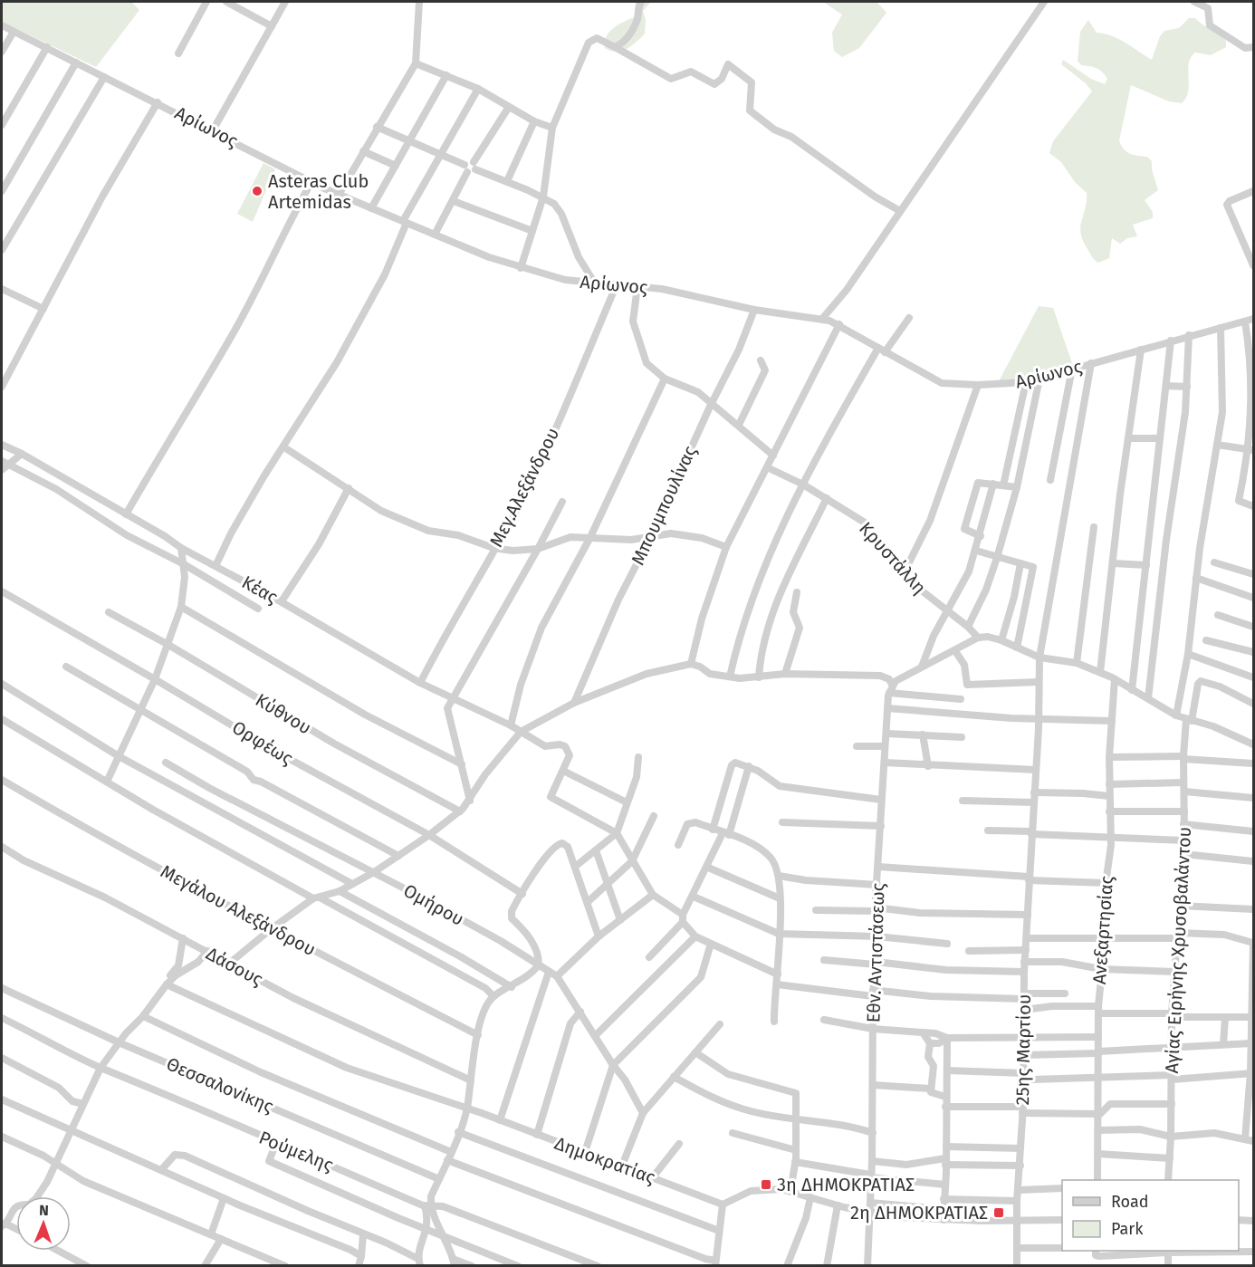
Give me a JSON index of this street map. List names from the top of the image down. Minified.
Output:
{"streets":{"street":["Αρίωνος","Μεγ.Αλεξάνδρου","Μπουμπουλίνας","Κρυστάλλη","Κέας","Κύθνου","Ορφέως","Ομήρου","Μεγάλου Αλεξάνδρου","Ανεξαρτησίας","Αγίας Ειρήνης Χρυσοβαλάντου","Εθν. Αντιστάσεως","Δάσους","25ης Μαρτίου","Θεσσαλονίκης","Ρούμελης","Δημοκρατίας"]},"crossings":[["Αρίωνος","Μεγ.Αλεξάνδρου"],["Αρίωνος","Μπουμπουλίνας"],["Αρίωνος","25ης Μαρτίου"],["Μεγ.Αλεξάνδρου","Κέας"]],"places":{"other":["Asteras Club Artemidas"],"transit":["3η ΔΗΜΟΚΡΑΤΙΑΣ","2η ΔΗΜΟΚΡΑΤΙΑΣ"]},"legend":["Road","Park"],"north":"top"}
